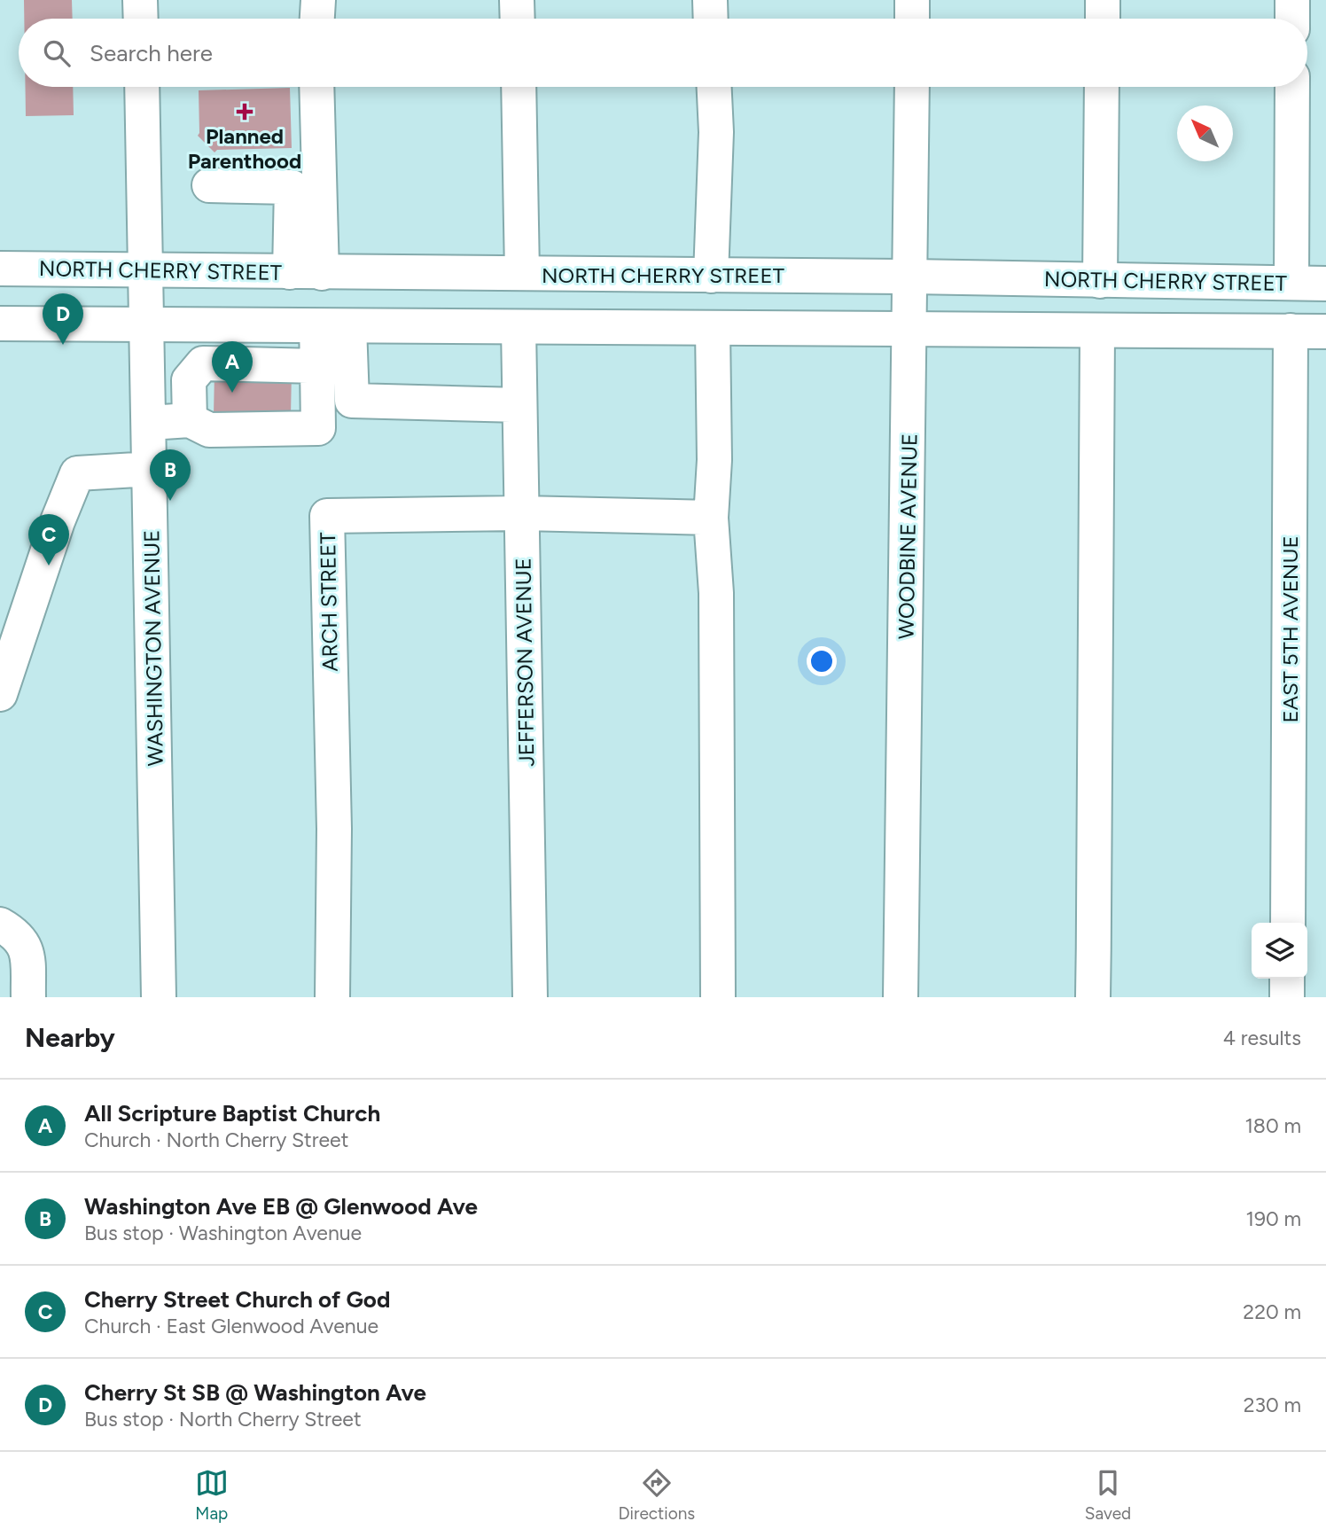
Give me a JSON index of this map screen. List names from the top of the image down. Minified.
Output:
{"streets":{"street":["NORTH CHERRY STREET","WOODBINE AVENUE","ARCH STREET","EAST 5TH AVENUE","WASHINGTON AVENUE","JEFFERSON AVENUE"]},"crossings":[["NORTH CHERRY STREET","WOODBINE AVENUE"],["NORTH CHERRY STREET","WASHINGTON AVENUE"],["ARCH STREET","JEFFERSON AVENUE"]],"places":{"health":["Planned Parenthood"]},"north":"top left","page":{"search":"Search here","pins":["D","A","B","C"],"heading":["Nearby","4 results"],"list":[{"mark":"A","name":"All Scripture Baptist Church","note":"Church · North Cherry Street","value":"180 m"},{"mark":"B","name":"Washington Ave EB @ Glenwood Ave","note":"Bus stop · Washington Avenue","value":"190 m"},{"mark":"C","name":"Cherry Street Church of God","note":"Church · East Glenwood Avenue","value":"220 m"},{"mark":"D","name":"Cherry St SB @ Washington Ave","note":"Bus stop · North Cherry Street","value":"230 m"}],"nav":["Map","Directions","Saved"]}}
